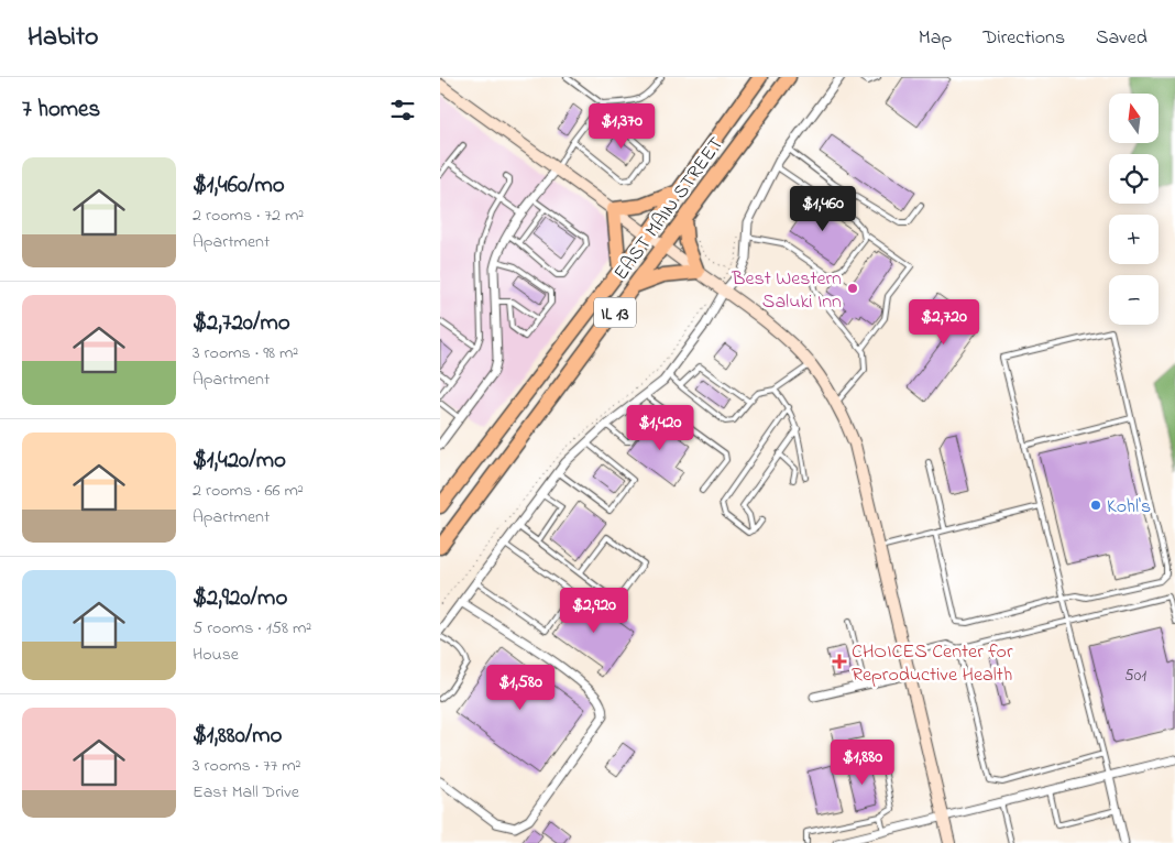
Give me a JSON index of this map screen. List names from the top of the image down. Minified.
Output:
{"streets":{"highway":["EAST MAIN STREET","IL 13"]},"places":{"other":["Best Western Saluki Inn","Kohl's"],"health":["CHOICES Center for Reproductive Health"]},"house_numbers":["501"],"north":"top","page":{"header":"Habito","nav":["Map","Directions","Saved"],"heading":"7 homes","map_buttons":["+","−"],"price":["$1,370","$1,460","$2,720","$1,420","$2,920","$1,580","$1,880"],"list":[{"name":"$1,460/mo","note":"2 rooms · 72 m² · Apartment"},{"name":"$2,720/mo","note":"3 rooms · 98 m² · Apartment"},{"name":"$1,420/mo","note":"2 rooms · 66 m² · Apartment"},{"name":"$2,920/mo","note":"5 rooms · 158 m² · House"},{"name":"$1,880/mo","note":"3 rooms · 77 m² · East Mall Drive"}]}}
